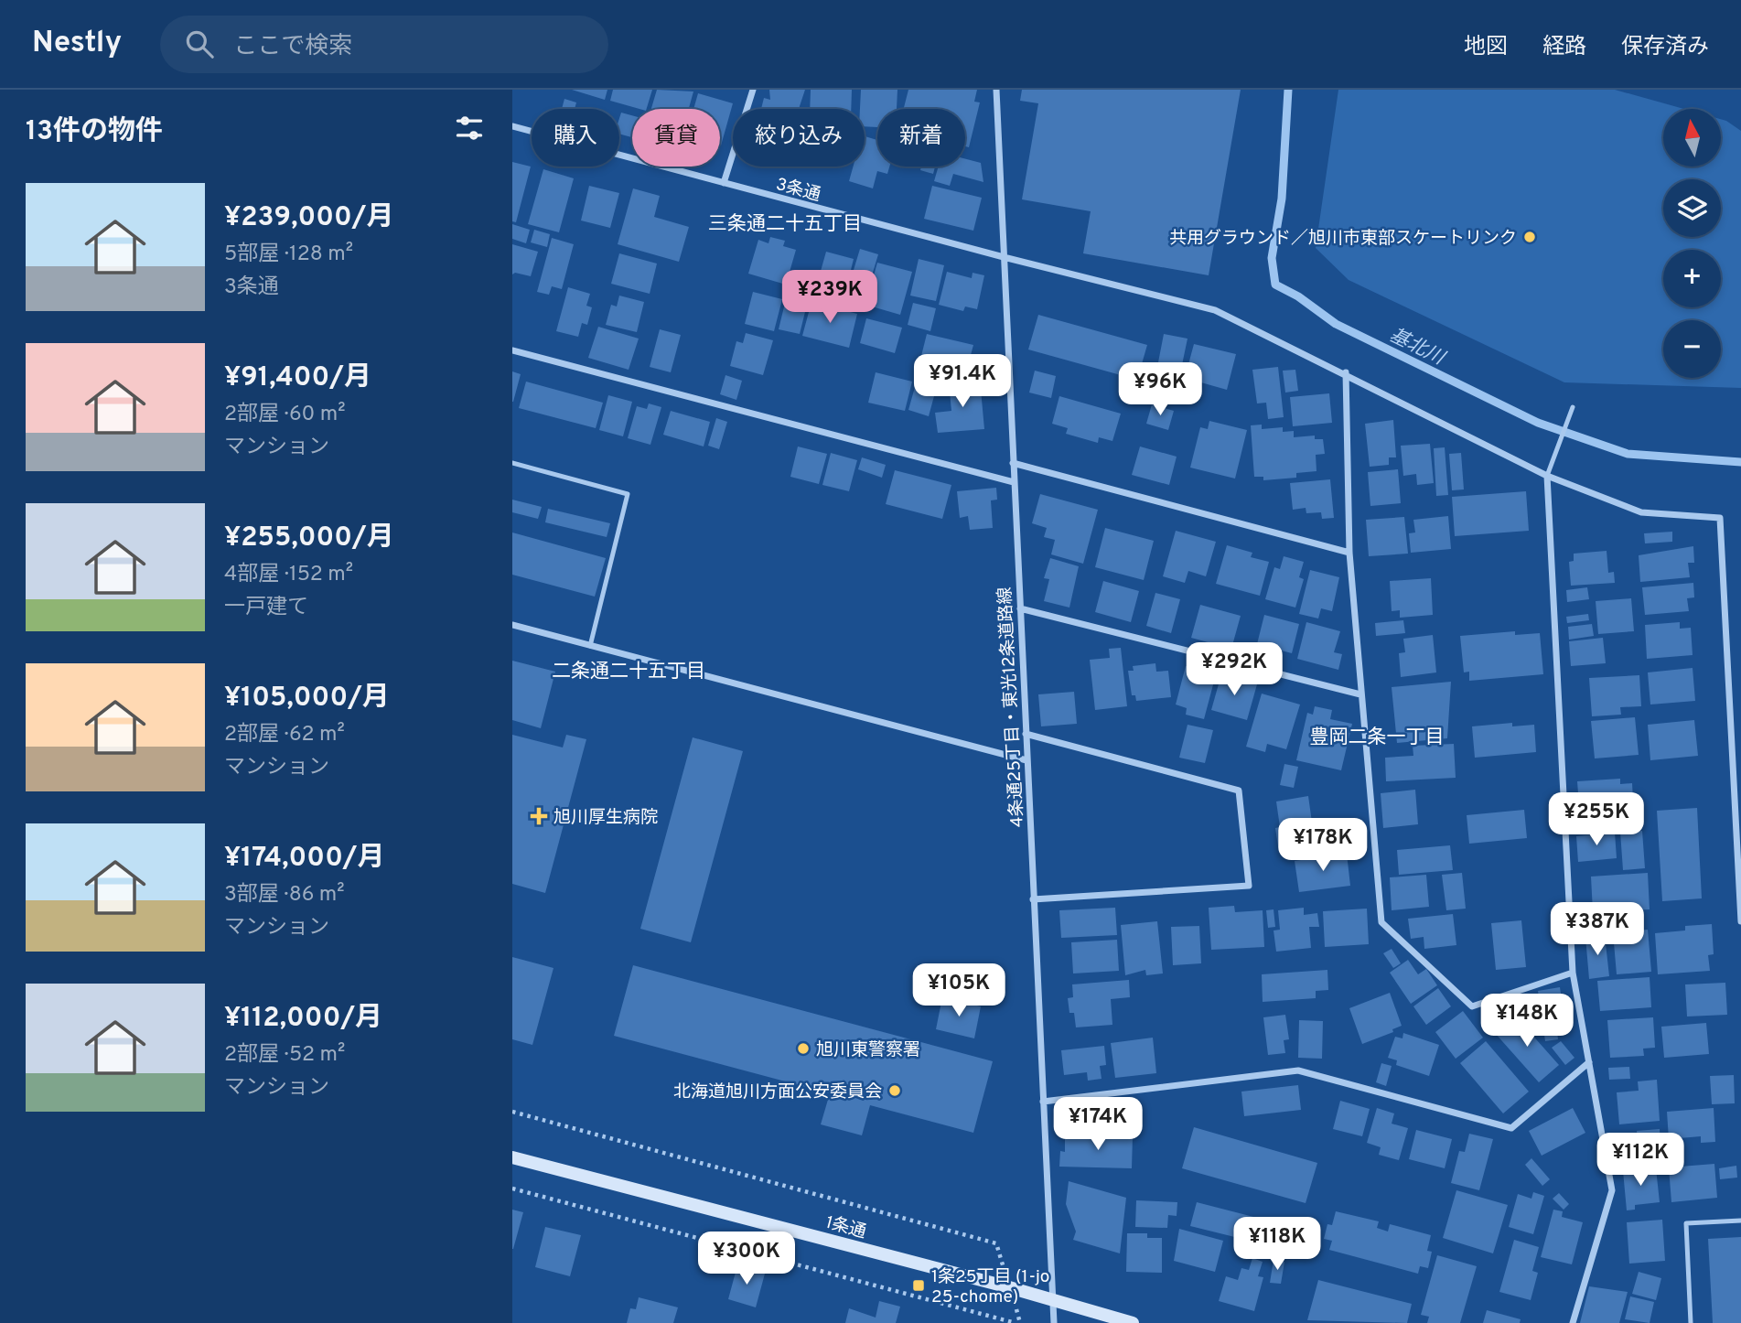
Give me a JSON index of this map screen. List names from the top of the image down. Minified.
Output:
{"streets":{"main road":["1条通"],"street":["3条通","4条通25丁目・東光12条道路線"]},"crossings":[["3条通","4条通25丁目・東光12条道路線"],["4条通25丁目・東光12条道路線","1条通"]],"districts":["三条通二十五丁目","二条通二十五丁目","豊岡二条一丁目"],"water":["基北川"],"places":{"other":["共用グラウンド／旭川市東部スケートリンク","旭川東警察署","北海道旭川方面公安委員会"],"health":["旭川厚生病院"],"transit":["1条25丁目 (1-jo 25-chome)"]},"north":"top","page":{"header":"Nestly","search":"ここで検索","nav":["地図","経路","保存済み"],"heading":"13件の物件","map_buttons":["+","−"],"chip":["購入","賃貸","絞り込み","新着"],"list":[{"name":"¥239,000/月","note":"5部屋 · 128 m² · 3条通"},{"name":"¥91,400/月","note":"2部屋 · 60 m² · マンション"},{"name":"¥255,000/月","note":"4部屋 · 152 m² · 一戸建て"},{"name":"¥105,000/月","note":"2部屋 · 62 m² · マンション"},{"name":"¥174,000/月","note":"3部屋 · 86 m² · マンション"},{"name":"¥112,000/月","note":"2部屋 · 52 m² · マンション"}],"price":["¥239K","¥91.4K","¥96K","¥292K","¥255K","¥178K","¥387K","¥105K","¥148K","¥174K","¥112K","¥118K","¥300K"]}}
